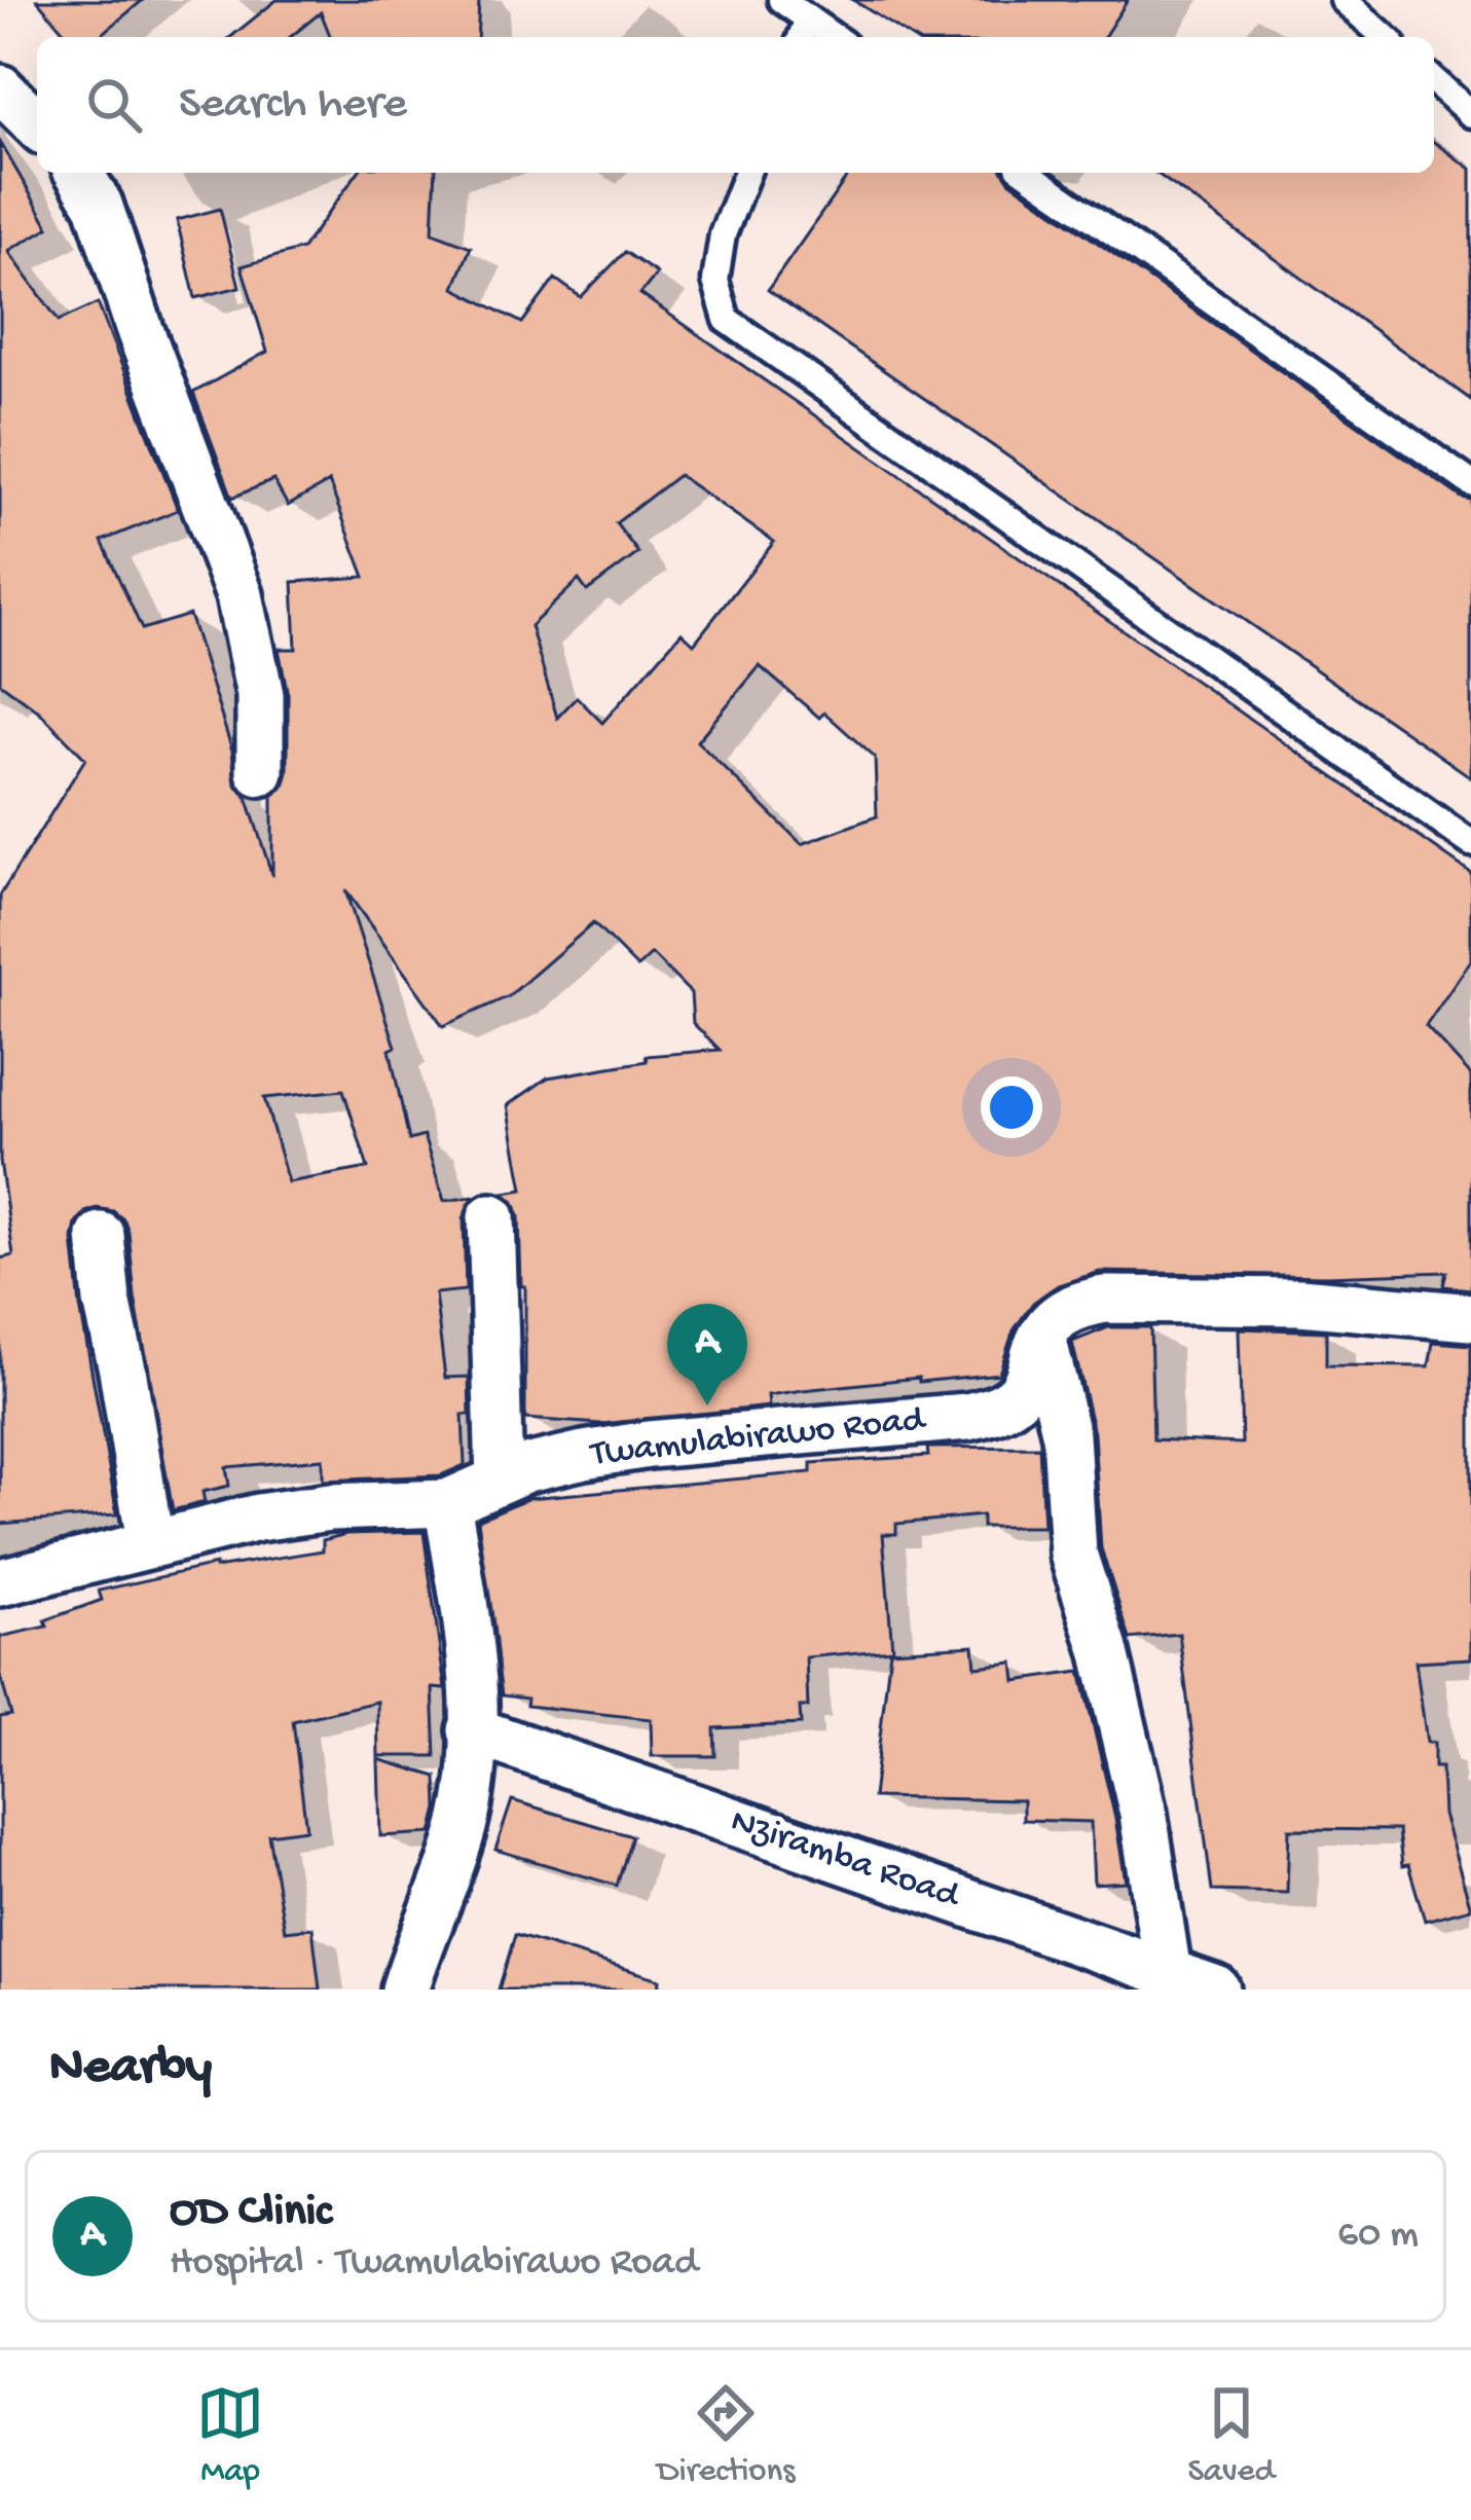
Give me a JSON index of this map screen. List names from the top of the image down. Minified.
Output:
{"streets":{"street":["Twamulabirawo Road","Nziramba Road"]},"page":{"search":"Search here","pins":"A","heading":"Nearby","list":[{"mark":"A","name":"OD Clinic","note":"Hospital · Twamulabirawo Road","value":"60 m"}],"nav":["Map","Directions","Saved"]}}
